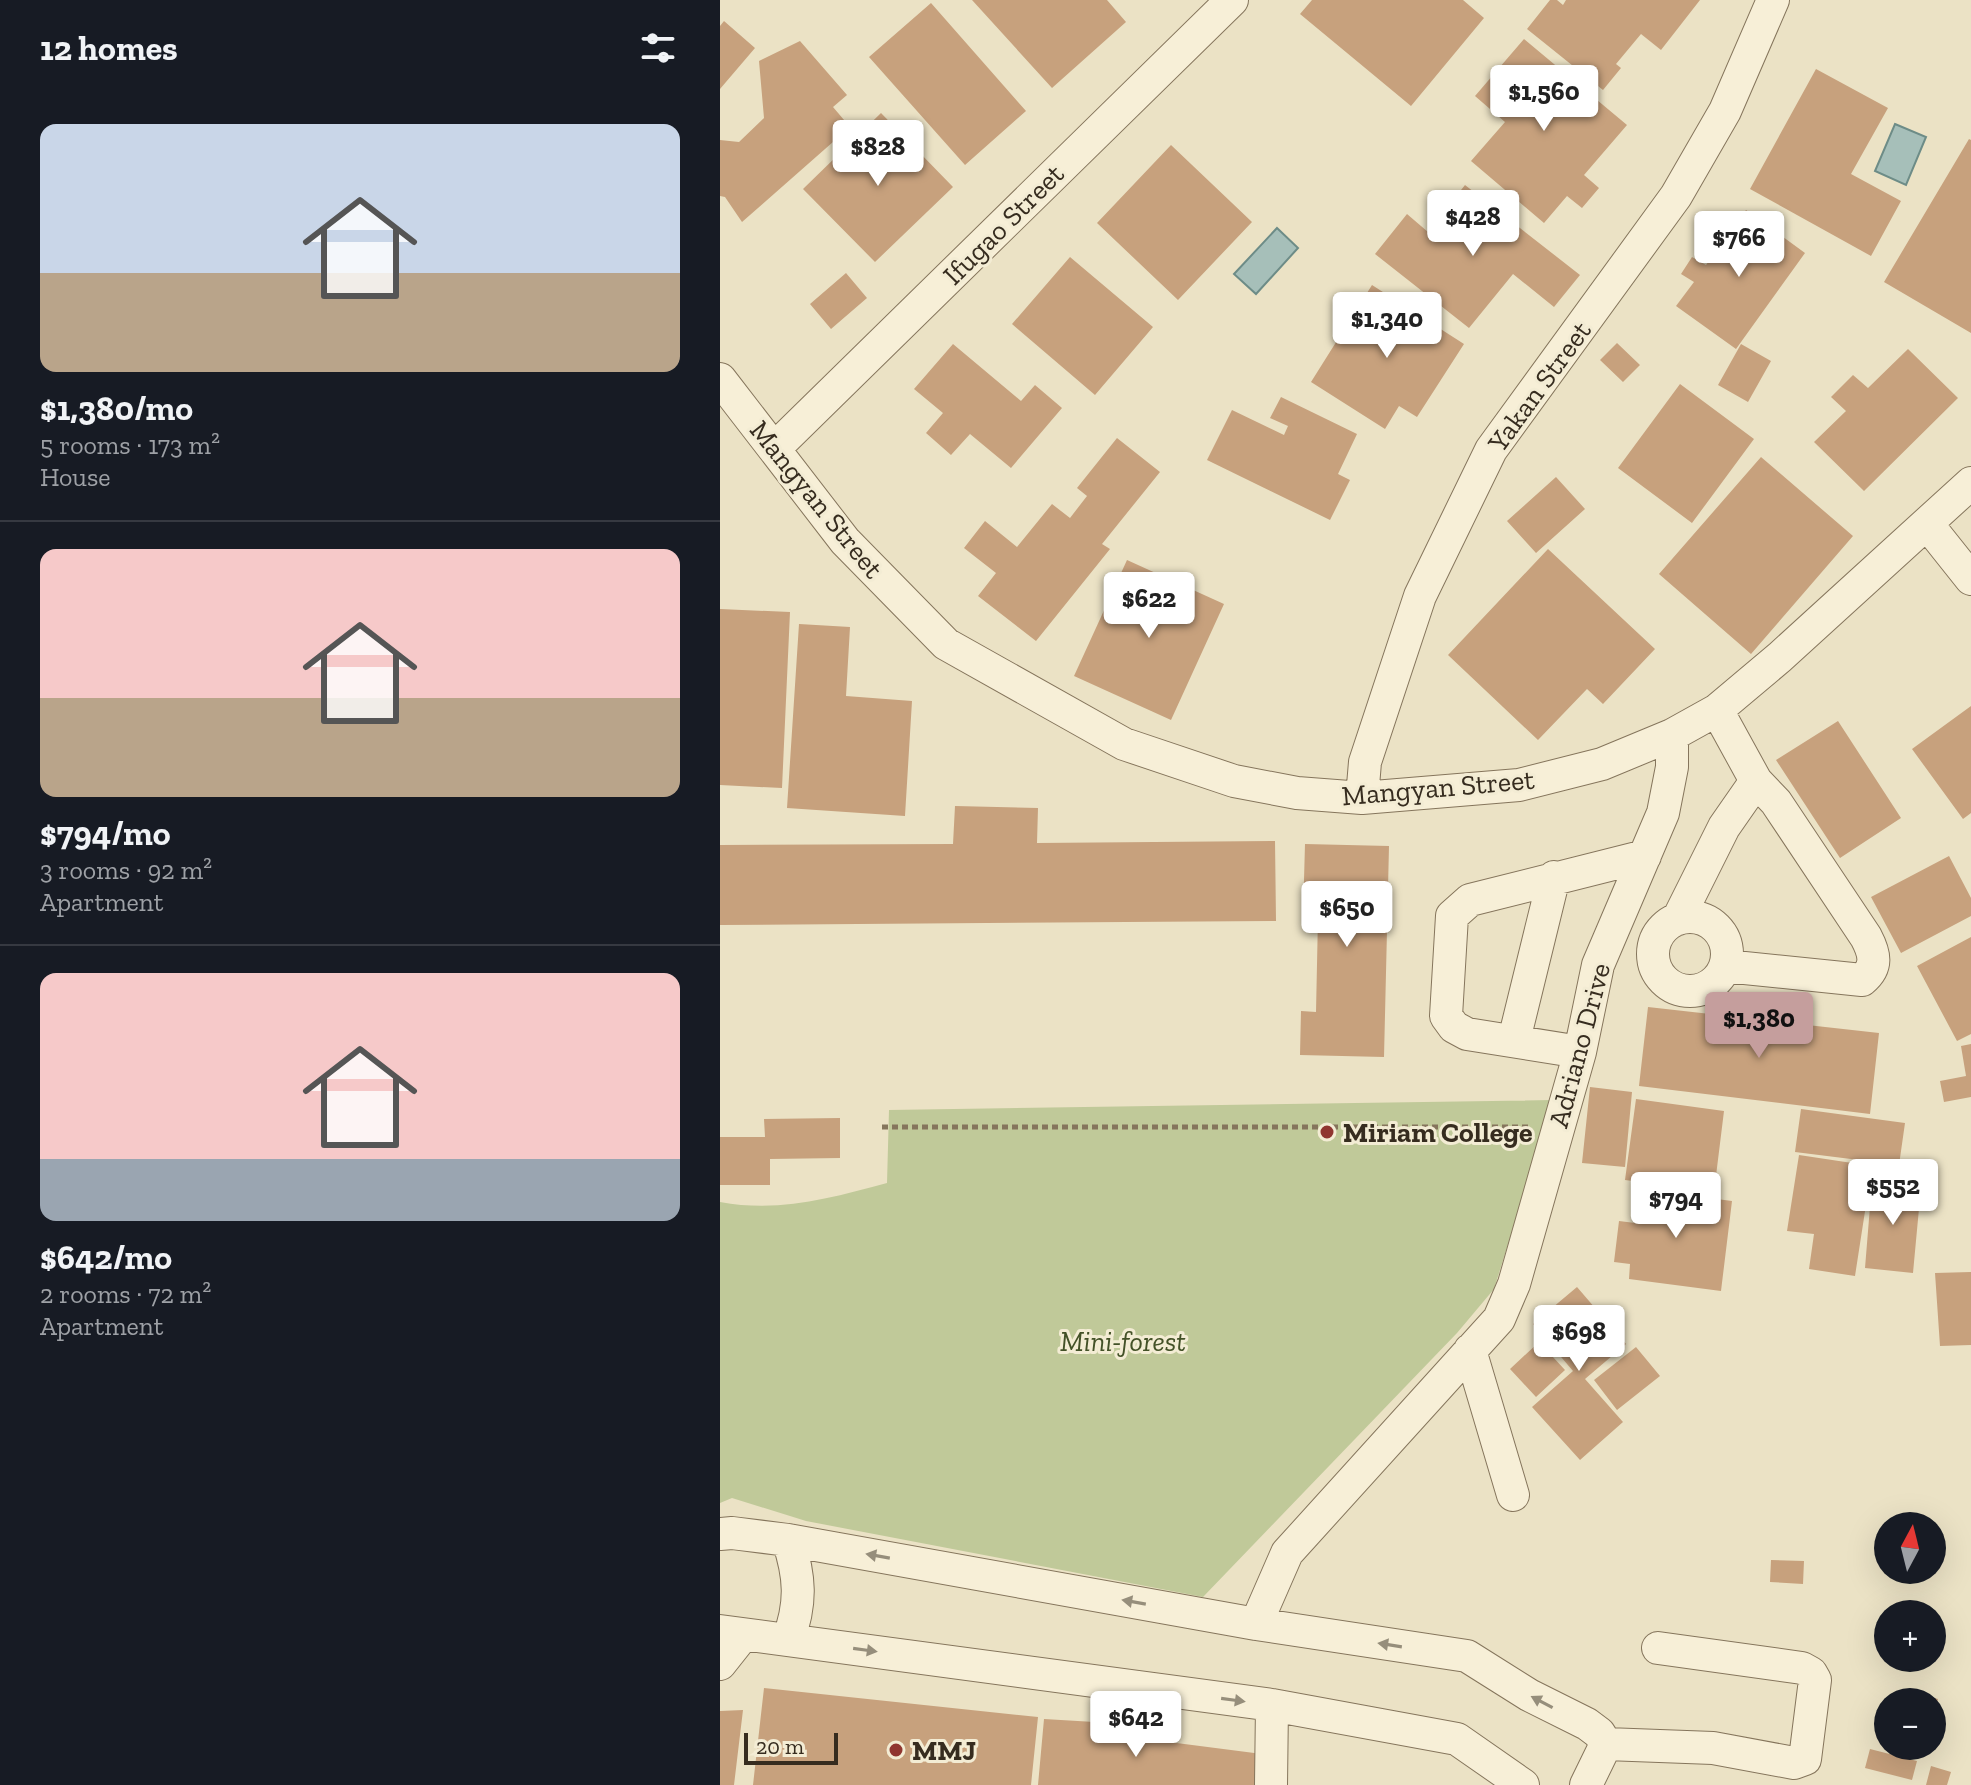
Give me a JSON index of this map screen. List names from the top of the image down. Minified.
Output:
{"streets":{"street":["Ifugao Street","Yakan Street","Mangyan Street","Adriano Drive"]},"crossings":[["Ifugao Street","Mangyan Street"],["Yakan Street","Mangyan Street"],["Mangyan Street","Adriano Drive"]],"parks":["Mini-forest"],"places":["Miriam College","MMJ"],"scale_bar":"20 m","north":"top","page":{"heading":"12 homes","price":["$1,560","$828","$428","$766","$1,340","$622","$650","$1,380","$552","$794","$698","$642"],"list":[{"name":"$1,380/mo","note":"5 rooms · 173 m² · House"},{"name":"$794/mo","note":"3 rooms · 92 m² · Apartment"},{"name":"$642/mo","note":"2 rooms · 72 m² · Apartment"}],"map_buttons":["+","−"],"scale":"20 m"}}
